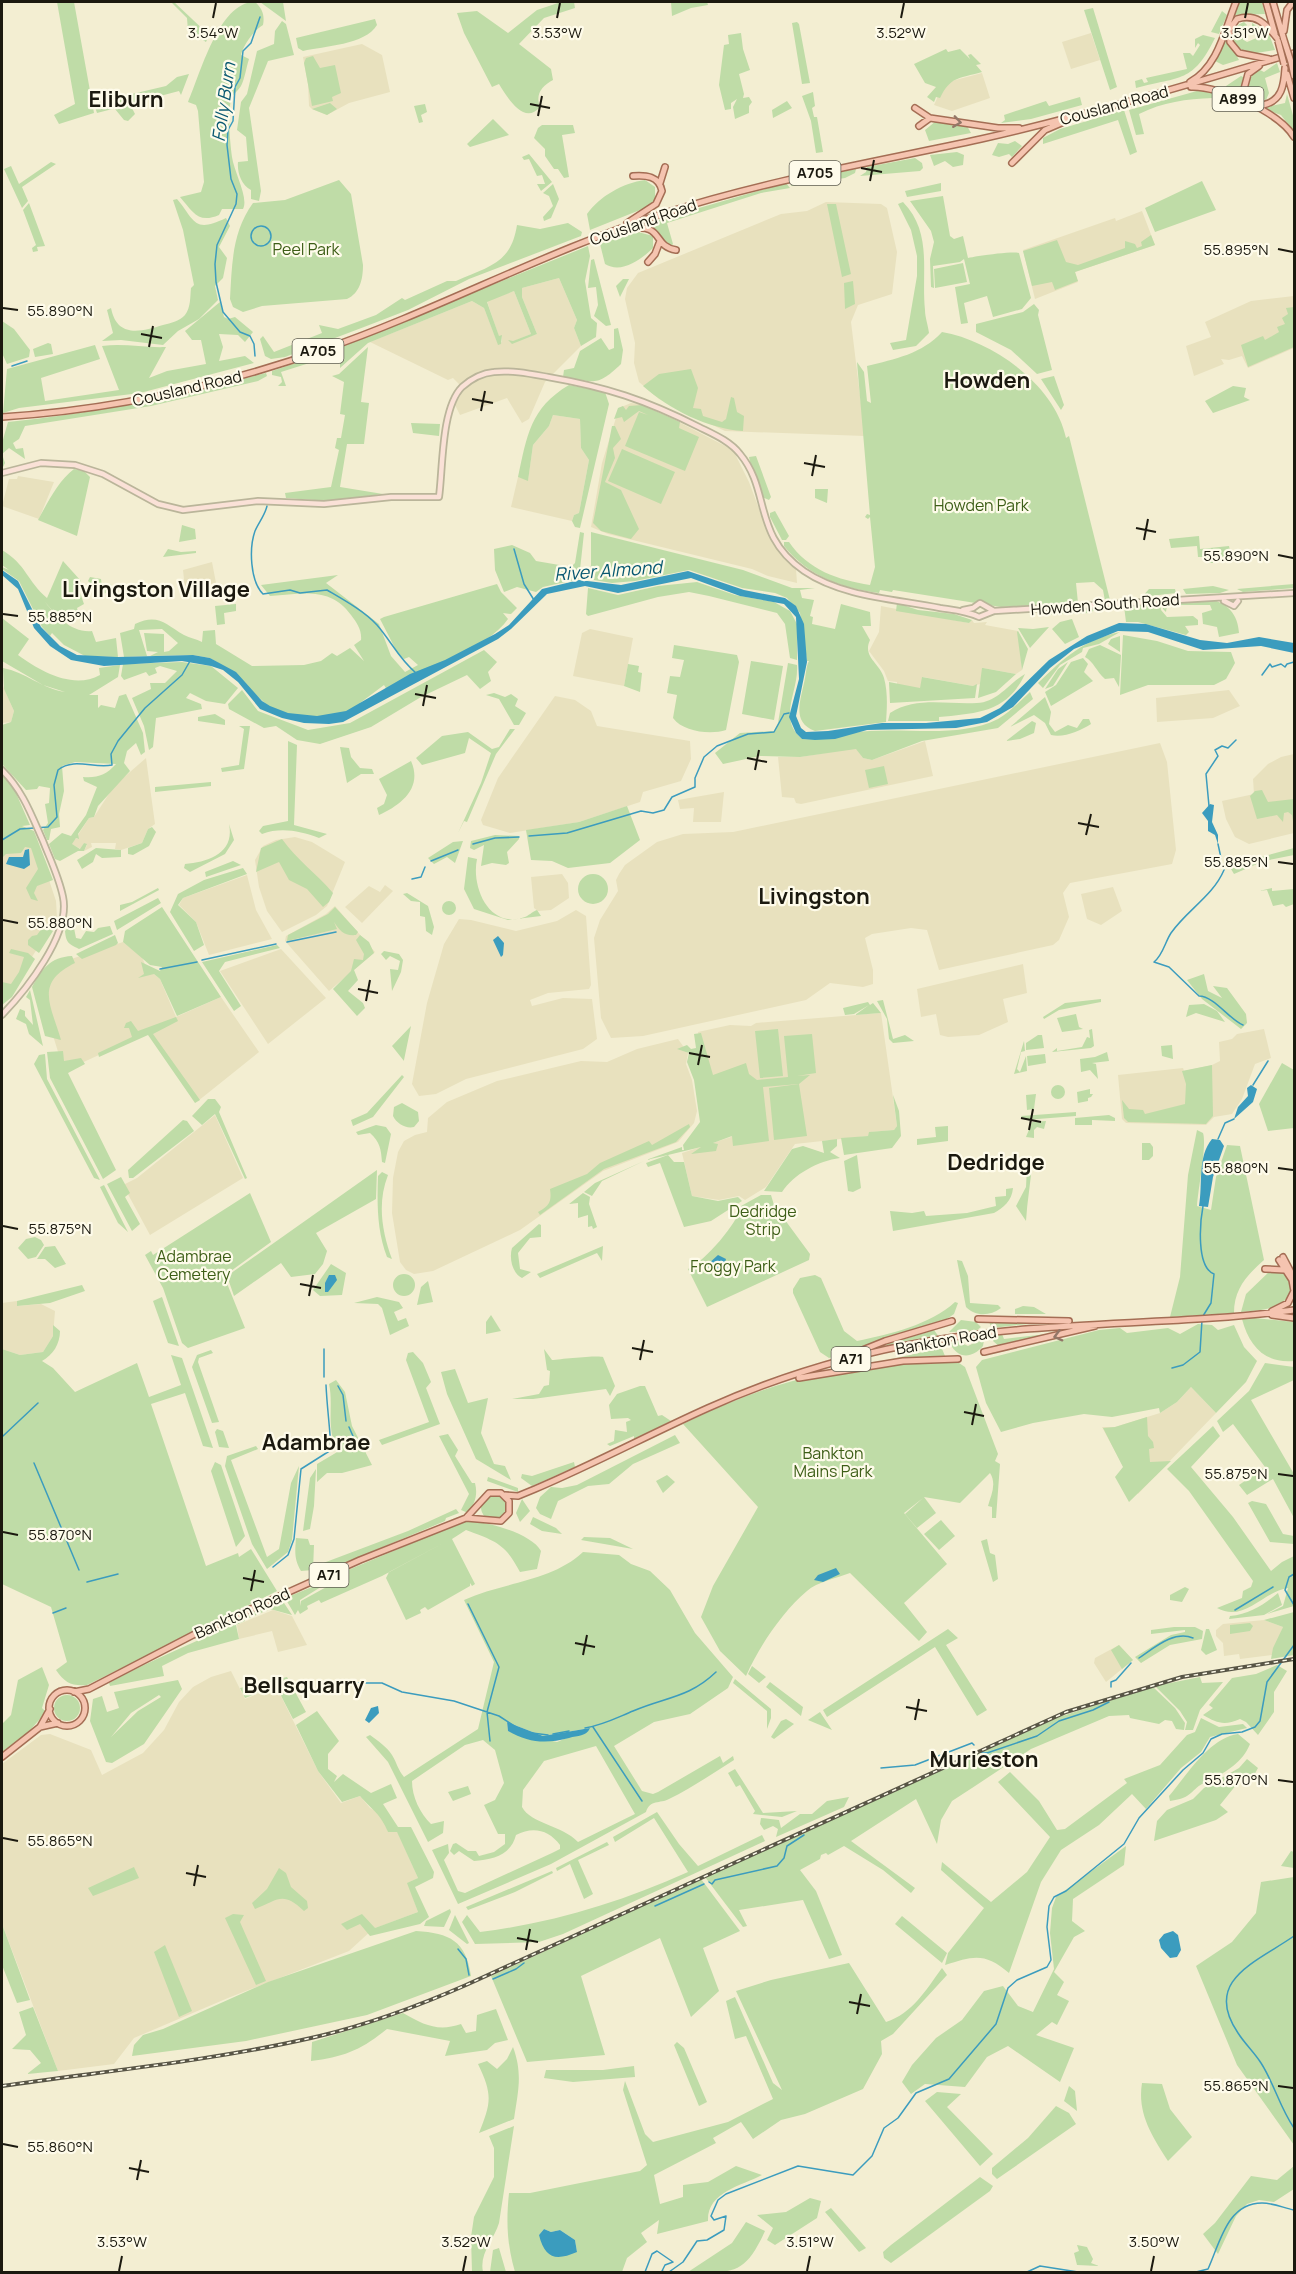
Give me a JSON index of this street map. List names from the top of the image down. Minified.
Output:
{"streets":{"main road":["A899","Cousland Road","A705","Howden South Road","Bankton Road","A71"]},"crossings":[["A899","Cousland Road"],["Cousland Road","A705"],["Bankton Road","A71"]],"districts":["Eliburn","Howden","Livingston Village","Livingston","Dedridge","Adambrae","Bellsquarry","Murieston"],"water":["Folly Burn","River Almond"],"parks":["Peel Park","Howden Park","Dedridge Strip","Adambrae Cemetery","Froggy Park","Bankton Mains Park"],"coordinates":["3.53°W","3.52°W","3.51°W","3.54°W","55.895°N","55.890°N","55.885°N","55.880°N","55.875°N","55.870°N","55.865°N","55.860°N","3.50°W"]}
